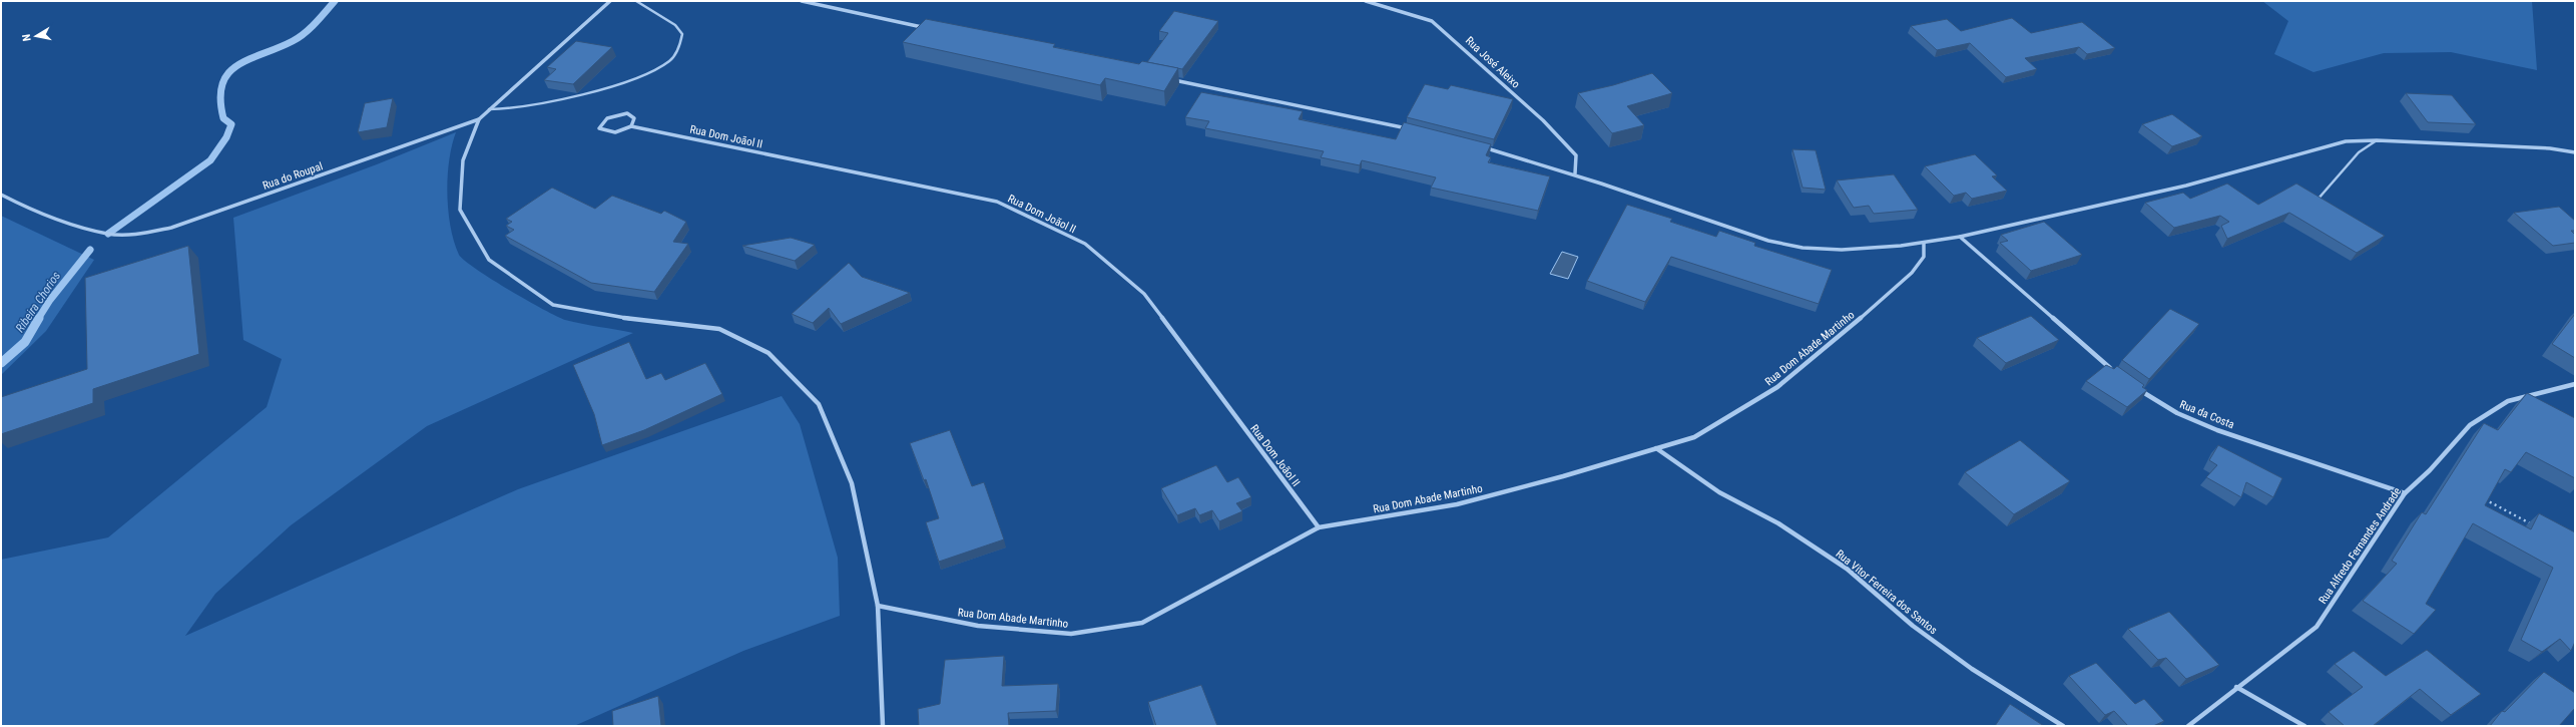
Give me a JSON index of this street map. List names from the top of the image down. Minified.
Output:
{"streets":{"street":["Rua José Aleixo","Rua Dom Joãol II","Rua do Roupal","Rua Dom Abade Martinho","Rua da Costa","Rua Alfredo Fernandes Andrade","Rua Vitor Ferreira dos Santos"]},"crossings":[["Rua Dom Joãol II","Rua Dom Abade Martinho"],["Rua Dom Abade Martinho","Rua Vitor Ferreira dos Santos"],["Rua da Costa","Rua Alfredo Fernandes Andrade"]],"water":["Ribeira Chorios"],"north":"left"}
